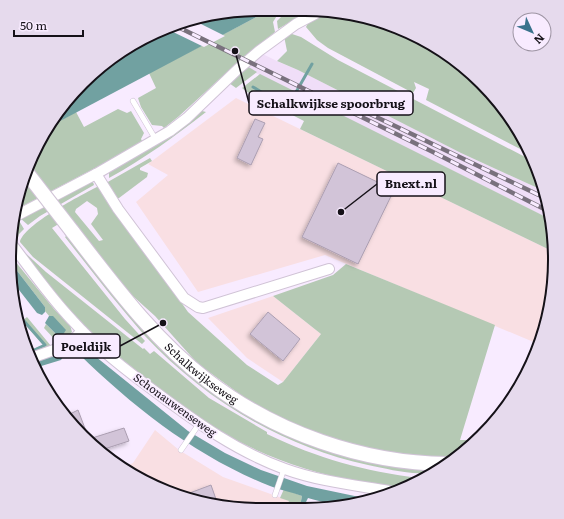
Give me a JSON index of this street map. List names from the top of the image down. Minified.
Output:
{"streets":{"street":["Schalkwijkseweg","Schonauwenseweg"]},"places":["Schalkwijkse spoorbrug","Bnext.nl","Poeldijk"],"scale_bar":"50 m","north":"bottom right"}
